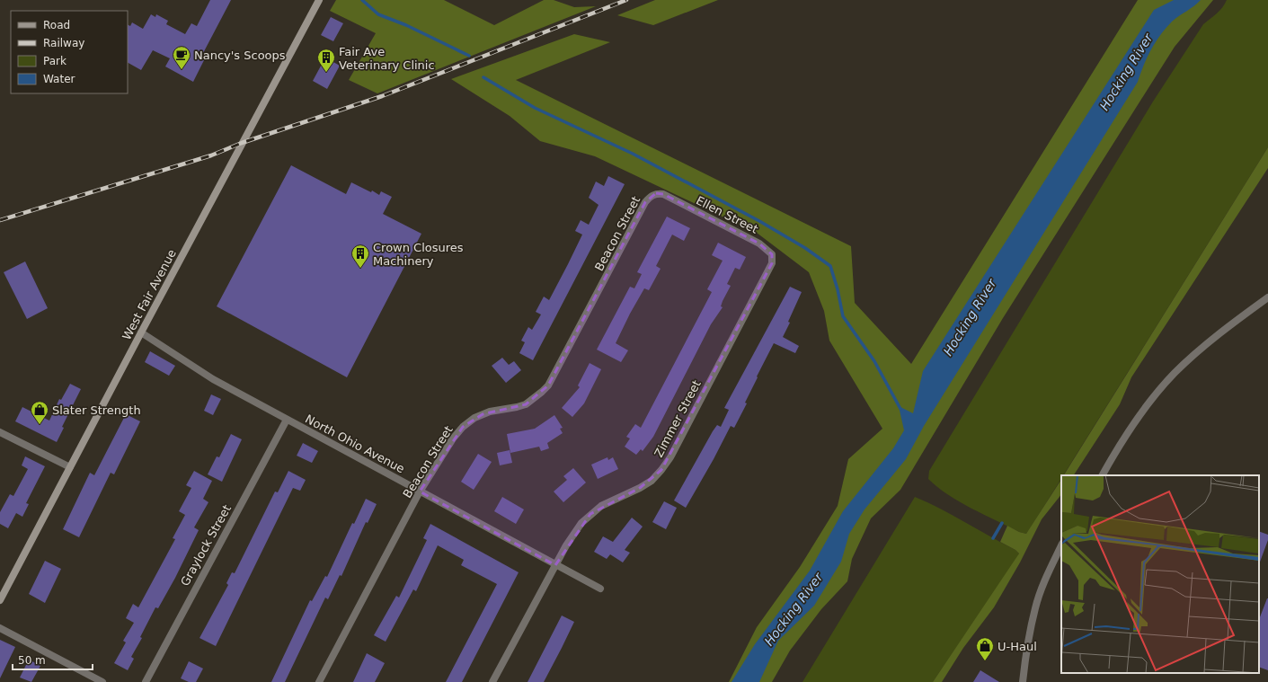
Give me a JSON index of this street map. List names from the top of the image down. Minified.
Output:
{"streets":{"street":["Ellen Street","Beacon Street","West Fair Avenue","Zimmer Street","North Ohio Avenue","Graylock Street"]},"crossings":[["Ellen Street","Beacon Street"],["Ellen Street","Zimmer Street"],["Beacon Street","North Ohio Avenue"],["West Fair Avenue","North Ohio Avenue"],["Zimmer Street","North Ohio Avenue"],["North Ohio Avenue","Graylock Street"]],"water":["Hocking River"],"places":{"cafe":["Nancy's Scoops"],"building":["Fair Ave Veterinary Clinic","Crown Closures Machinery"],"shop":["Slater Strength","U-Haul"]},"legend":["Road","Railway","Park","Water"],"scale_bar":"50 m"}
